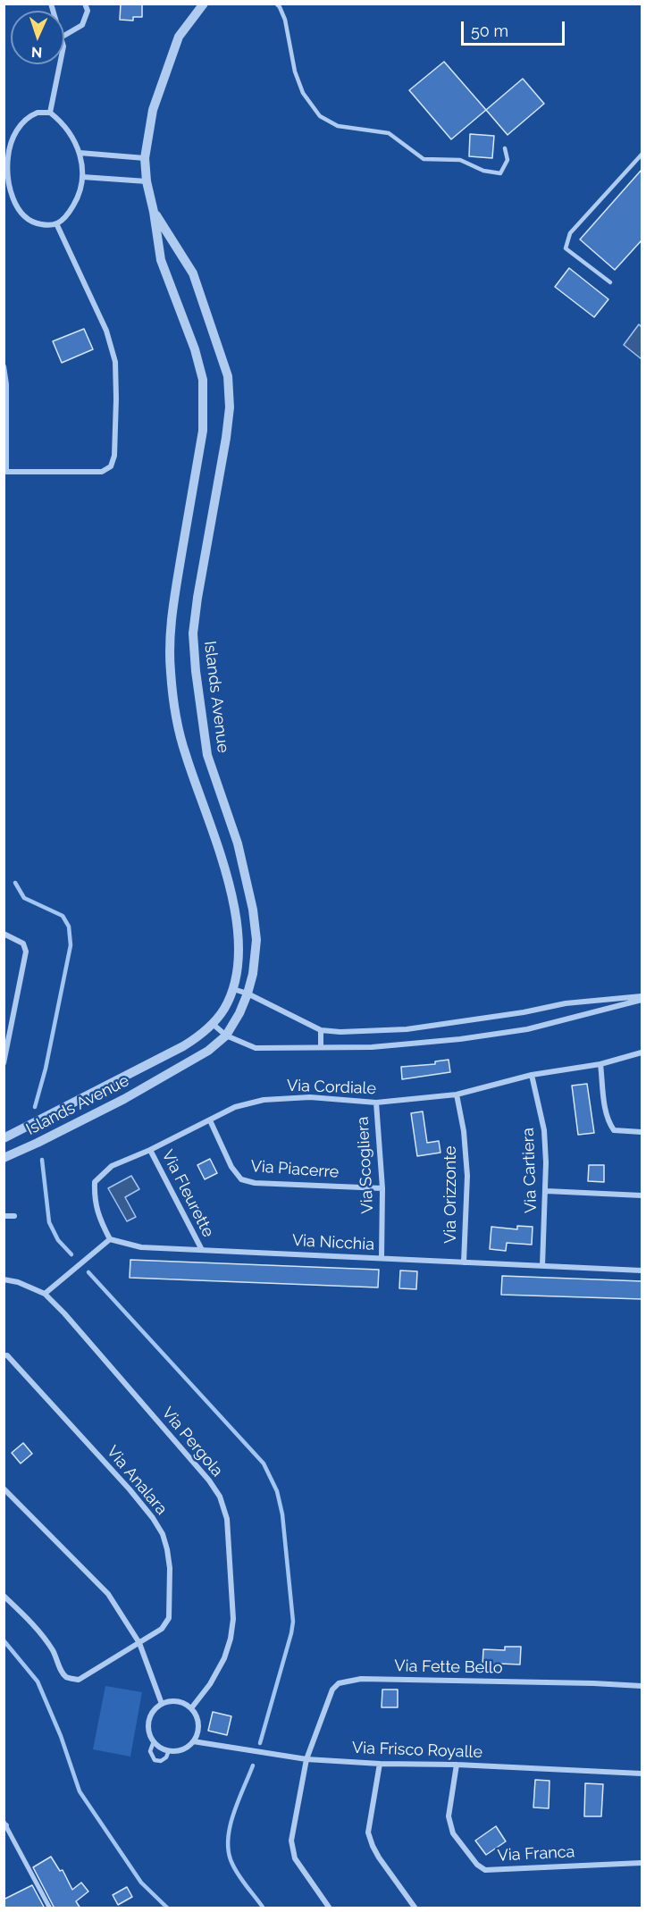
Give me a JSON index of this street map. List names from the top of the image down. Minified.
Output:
{"streets":{"street":["Islands Avenue","Via Cordiale","Via Scogliera","Via Piacerre","Via Cartiera","Via Fleurette","Via Orizzonte","Via Nicchia","Via Pergola","Via Analara","Via Fette Bello","Via Frisco Royalle","Via Franca"]},"crossings":[["Via Cordiale","Via Scogliera"],["Via Cordiale","Via Piacerre"],["Via Cordiale","Via Cartiera"],["Via Cordiale","Via Fleurette"],["Via Cordiale","Via Orizzonte"],["Via Cordiale","Via Nicchia"],["Via Scogliera","Via Piacerre"],["Via Scogliera","Via Nicchia"],["Via Cartiera","Via Nicchia"],["Via Fleurette","Via Nicchia"],["Via Orizzonte","Via Nicchia"],["Via Pergola","Via Frisco Royalle"],["Via Fette Bello","Via Frisco Royalle"],["Via Frisco Royalle","Via Franca"]],"scale_bar":"50 m","north":"bottom"}
